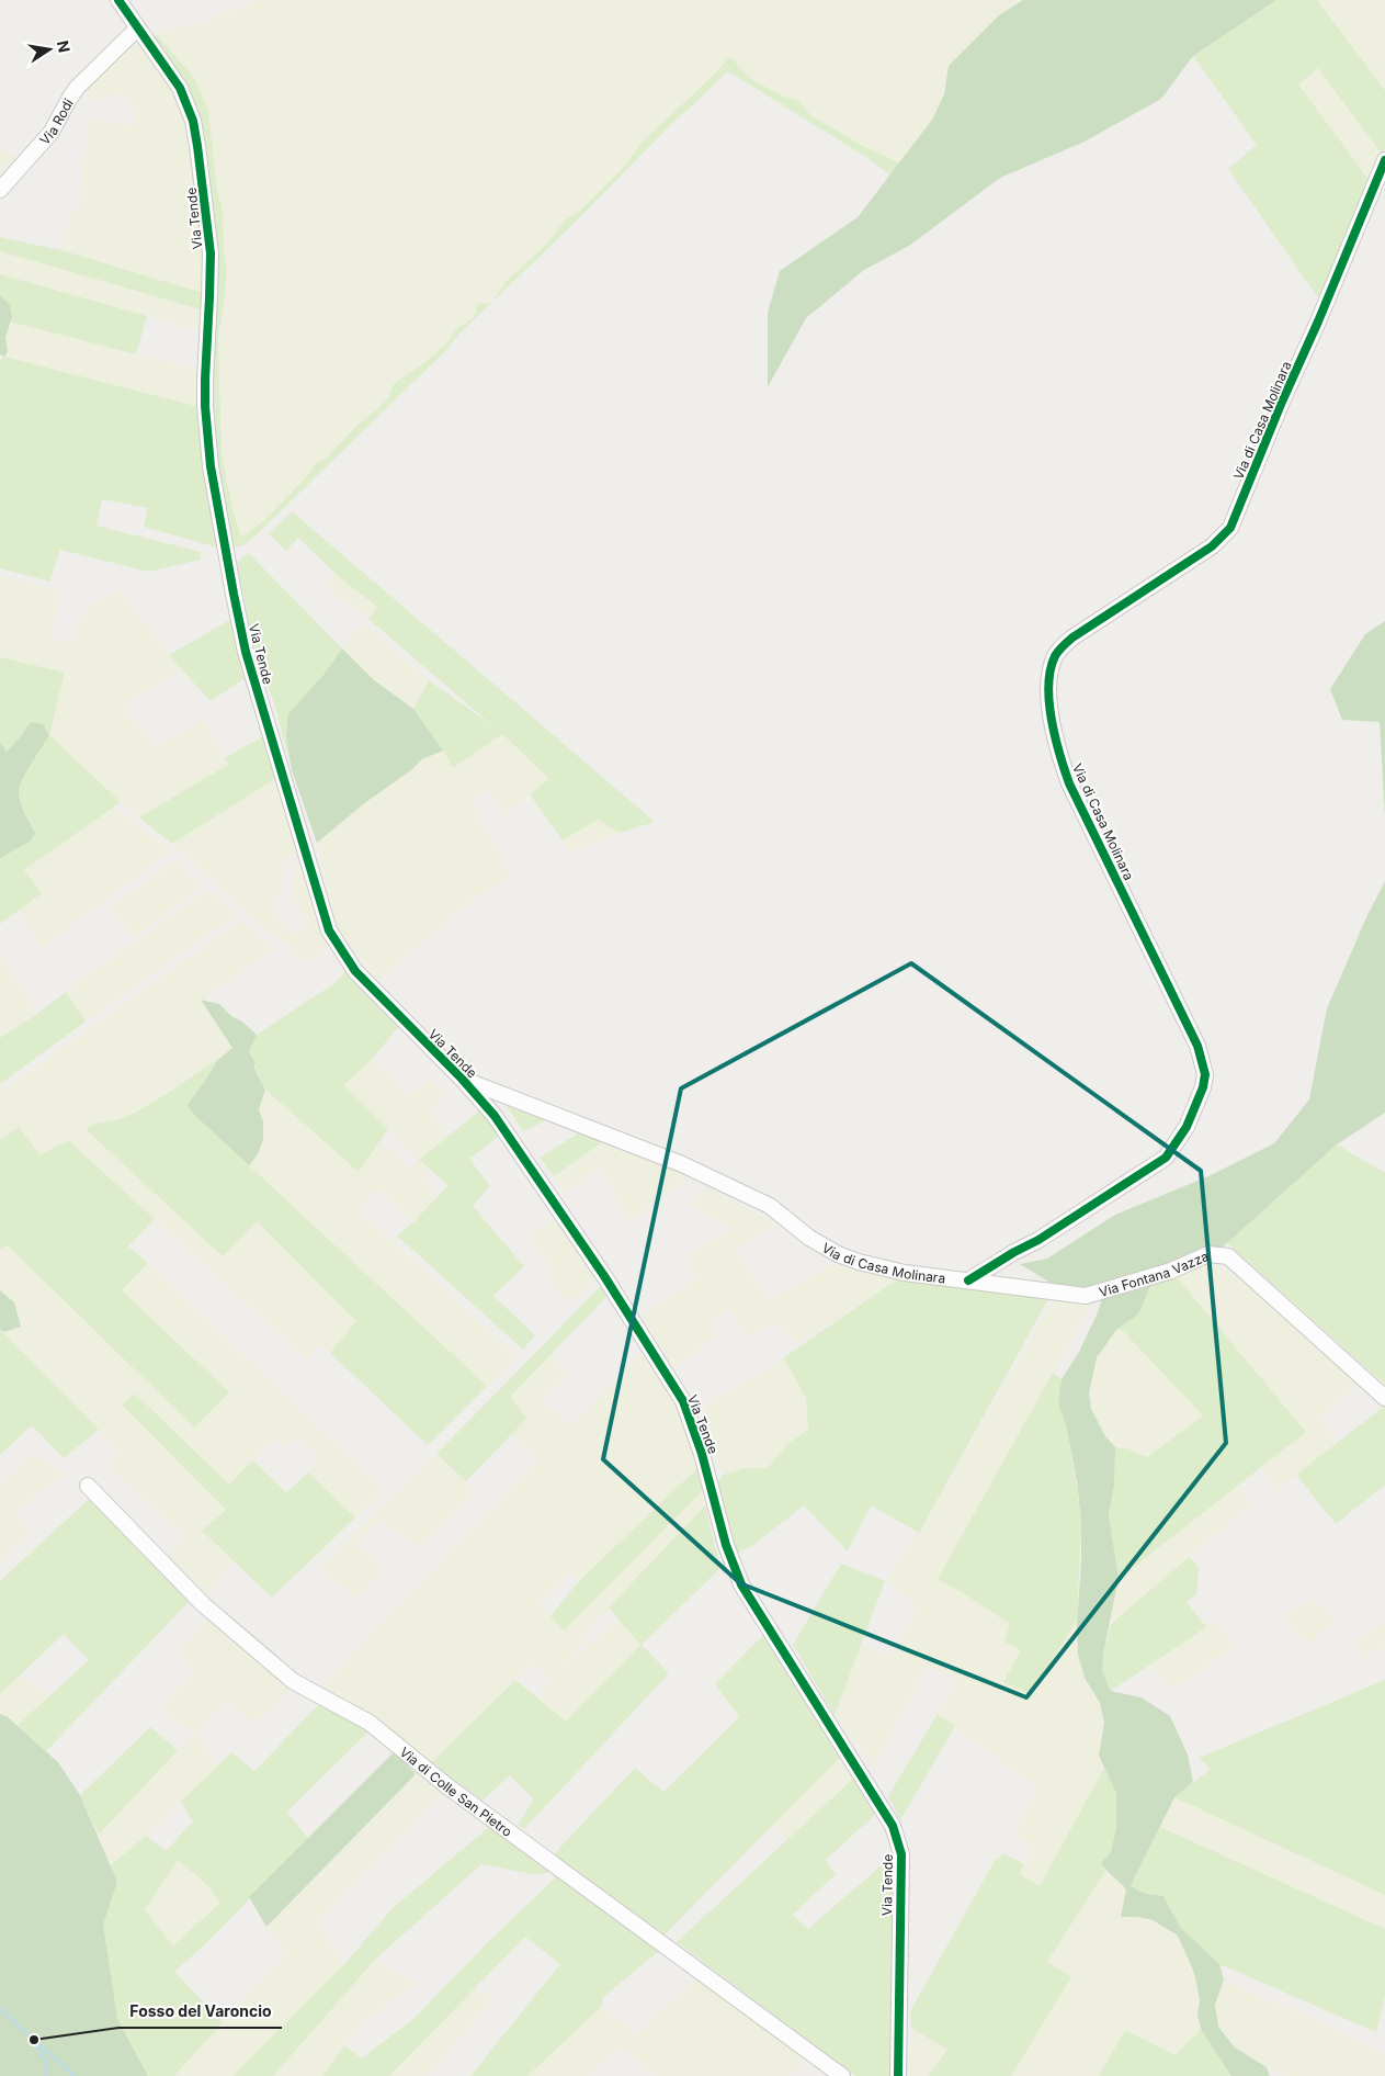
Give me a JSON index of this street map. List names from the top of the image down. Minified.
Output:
{"streets":{"street":["Via Rodi","Via Tende","Via di Casa Molinara","Via Fontana Vazza","Via di Colle San Pietro"]},"crossings":[["Via Rodi","Via Tende"],["Via Tende","Via di Casa Molinara"],["Via di Casa Molinara","Via Fontana Vazza"]],"places":["Fosso del Varoncio"],"north":"right"}
